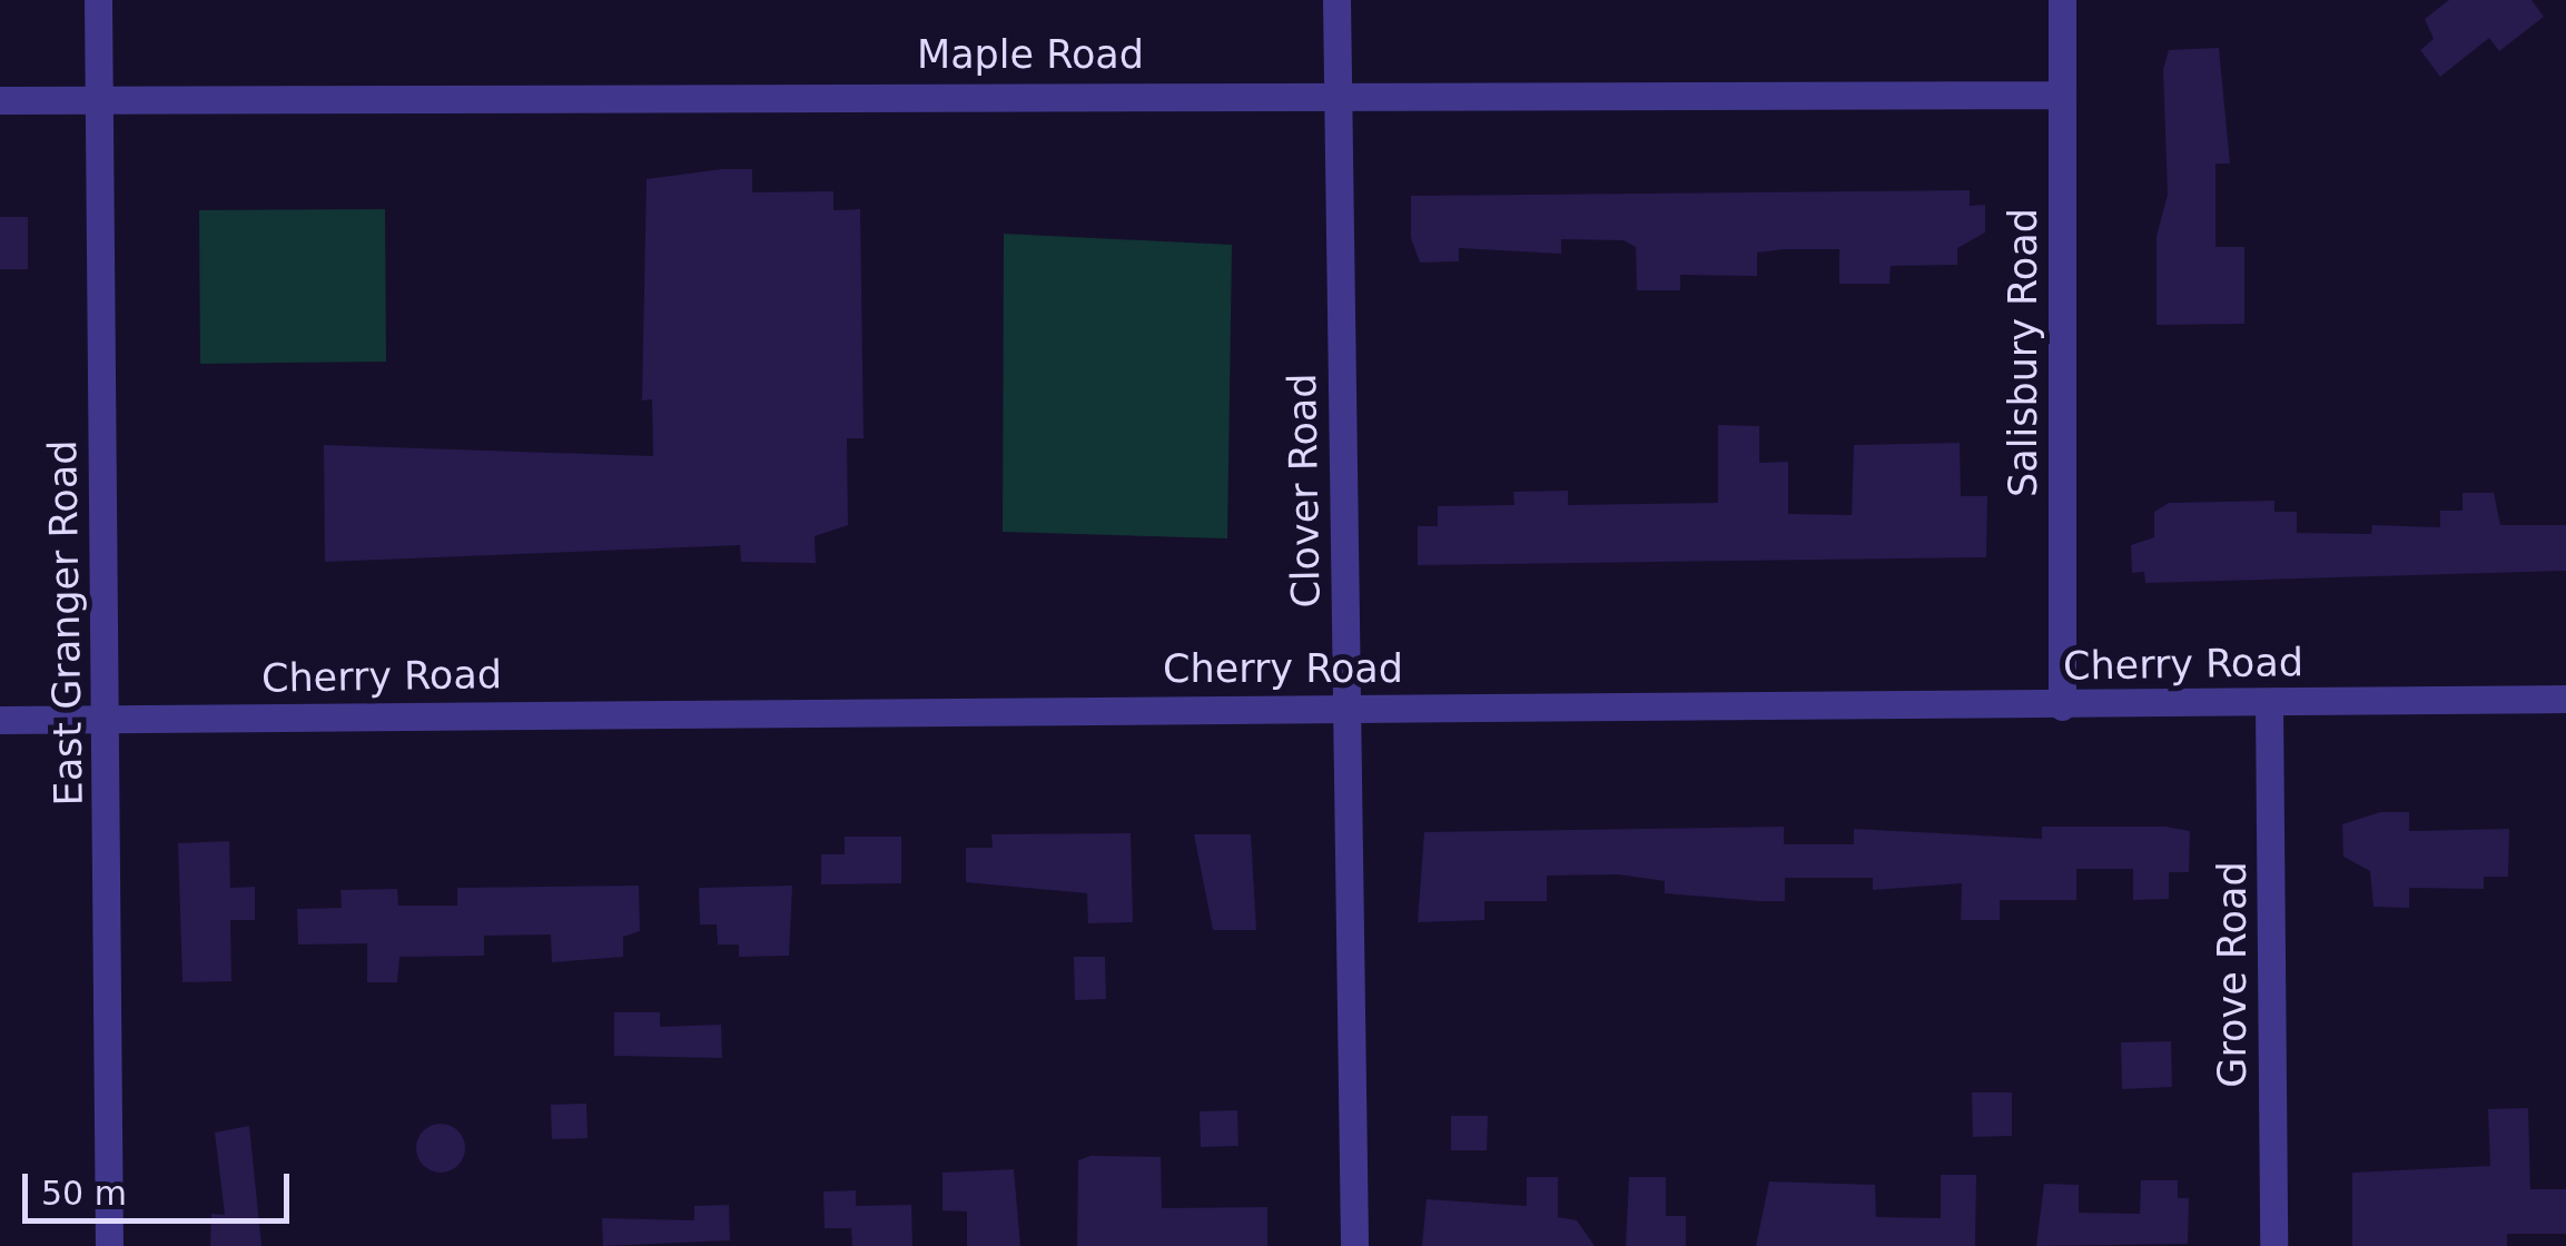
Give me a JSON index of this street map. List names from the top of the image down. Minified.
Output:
{"streets":{"street":["Maple Road","Salisbury Road","Clover Road","East Granger Road","Cherry Road","Grove Road"]},"crossings":[["Maple Road","Salisbury Road"],["Maple Road","Clover Road"],["Maple Road","East Granger Road"],["Salisbury Road","Cherry Road"],["Clover Road","Cherry Road"],["East Granger Road","Cherry Road"],["Cherry Road","Grove Road"]],"scale_bar":"50 m"}
